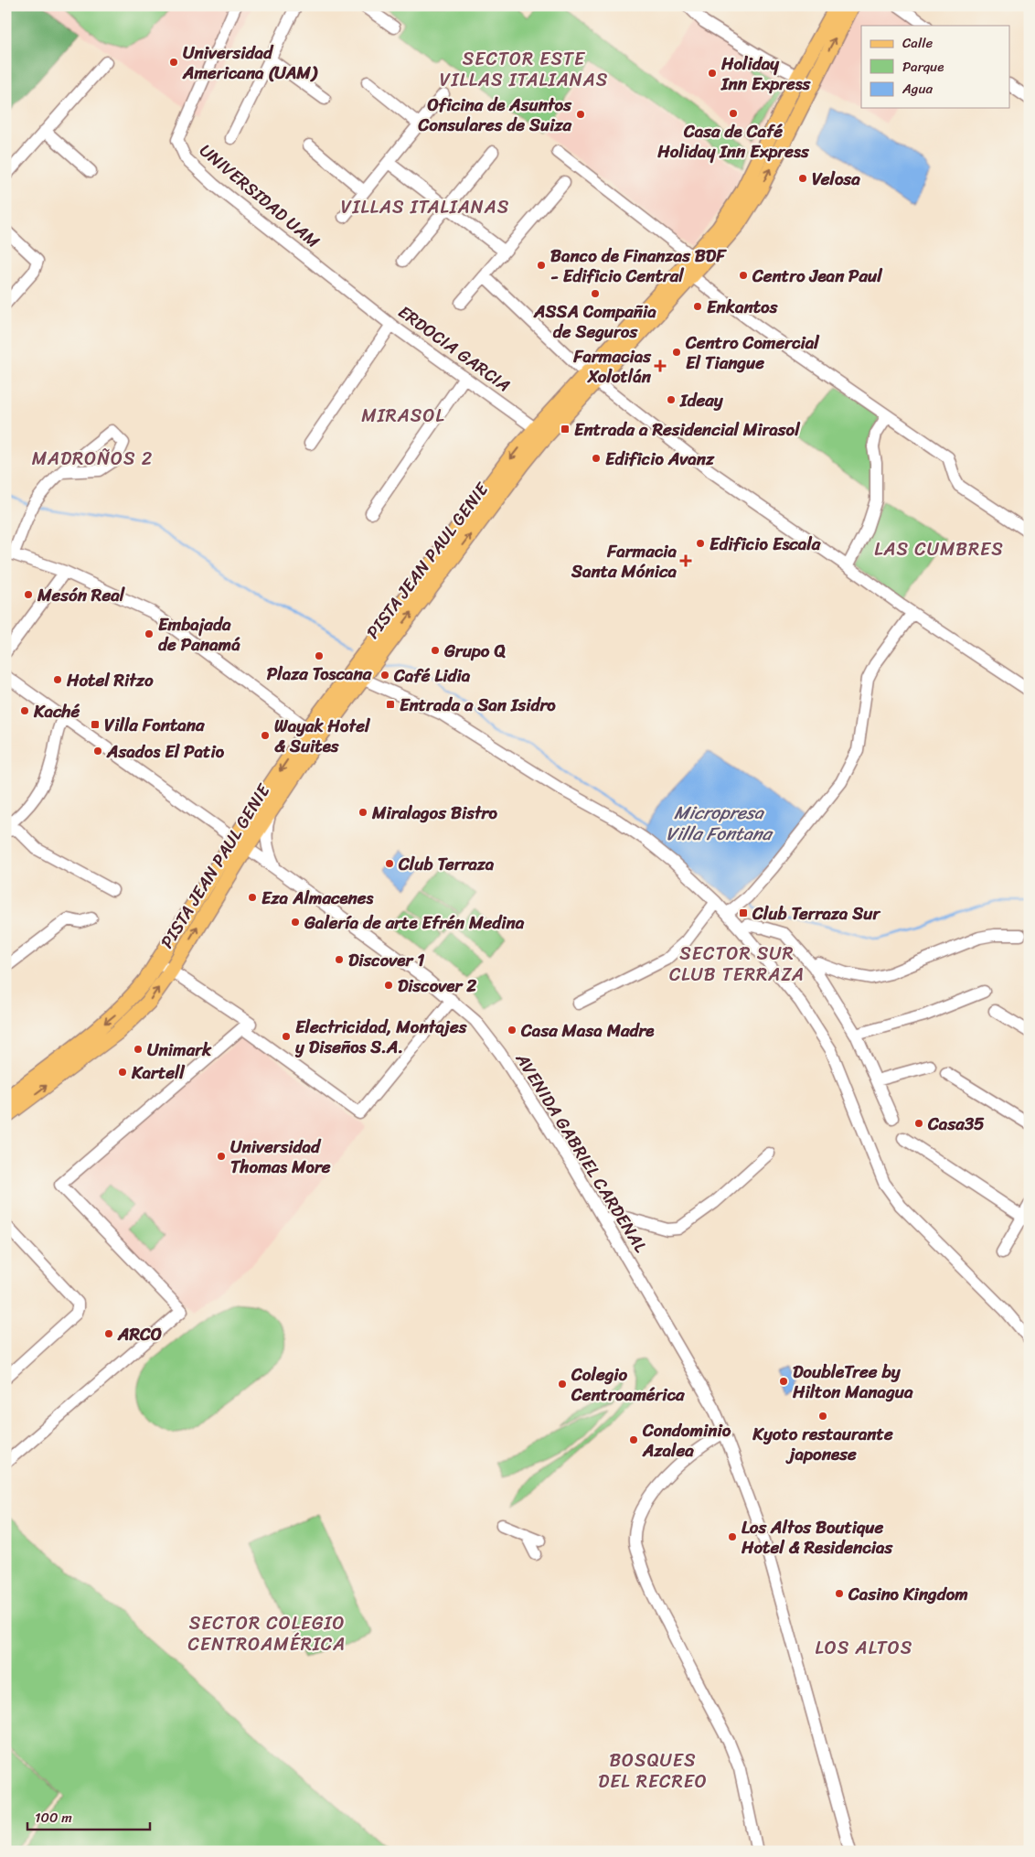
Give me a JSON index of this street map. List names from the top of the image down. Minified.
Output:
{"streets":{"main road":["PISTA JEAN PAUL GENIE"],"street":["UNIVERSIDAD UAM","ERDOCIA GARCIA","AVENIDA GABRIEL CARDENAL"]},"crossings":[["UNIVERSIDAD UAM","ERDOCIA GARCIA"],["ERDOCIA GARCIA","PISTA JEAN PAUL GENIE"],["PISTA JEAN PAUL GENIE","AVENIDA GABRIEL CARDENAL"]],"districts":["SECTOR ESTE VILLAS ITALIANAS","VILLAS ITALIANAS","MIRASOL","MADROÑOS 2","LAS CUMBRES","SECTOR SUR CLUB TERRAZA","SECTOR COLEGIO CENTROAMÉRICA","LOS ALTOS","BOSQUES DEL RECREO"],"water":["Micropresa Villa Fontana"],"places":{"other":["Universidad Americana (UAM)","Holiday Inn Express","Casa de Café Holiday Inn Express","Oficina de Asuntos Consulares de Suiza","Velosa","Banco de Finanzas BDF - Edificio Central","Centro Jean Paul","ASSA Compañia de Seguros","Enkantos","Centro Comercial El Tiangue","Ideay","Edificio Avanz","Edificio Escala","Mesón Real","Embajada de Panamá","Grupo Q","Plaza Toscana","Café Lidia","Hotel Ritzo","Kaché","Wayak Hotel & Suites","Asados El Patio","Miralagos Bistro","Club Terraza","Eza Almacenes","Galería de arte Efrén Medina","Discover 1","Discover 2","Casa Masa Madre","Electricidad, Montajes y Diseños S.A.","Unimark","Kartell","Casa35","Universidad Thomas More","ARCO","DoubleTree by Hilton Managua","Colegio Centroamérica","Kyoto restaurante japonese","Condominio Azalea","Los Altos Boutique Hotel & Residencias","Casino Kingdom"],"health":["Farmacias Xolotlán","Farmacia Santa Mónica"],"transit":["Entrada a Residencial Mirasol","Entrada a San Isidro","Villa Fontana","Club Terraza Sur"]},"legend":["Calle","Parque","Agua"],"scale_bar":"100 m"}
